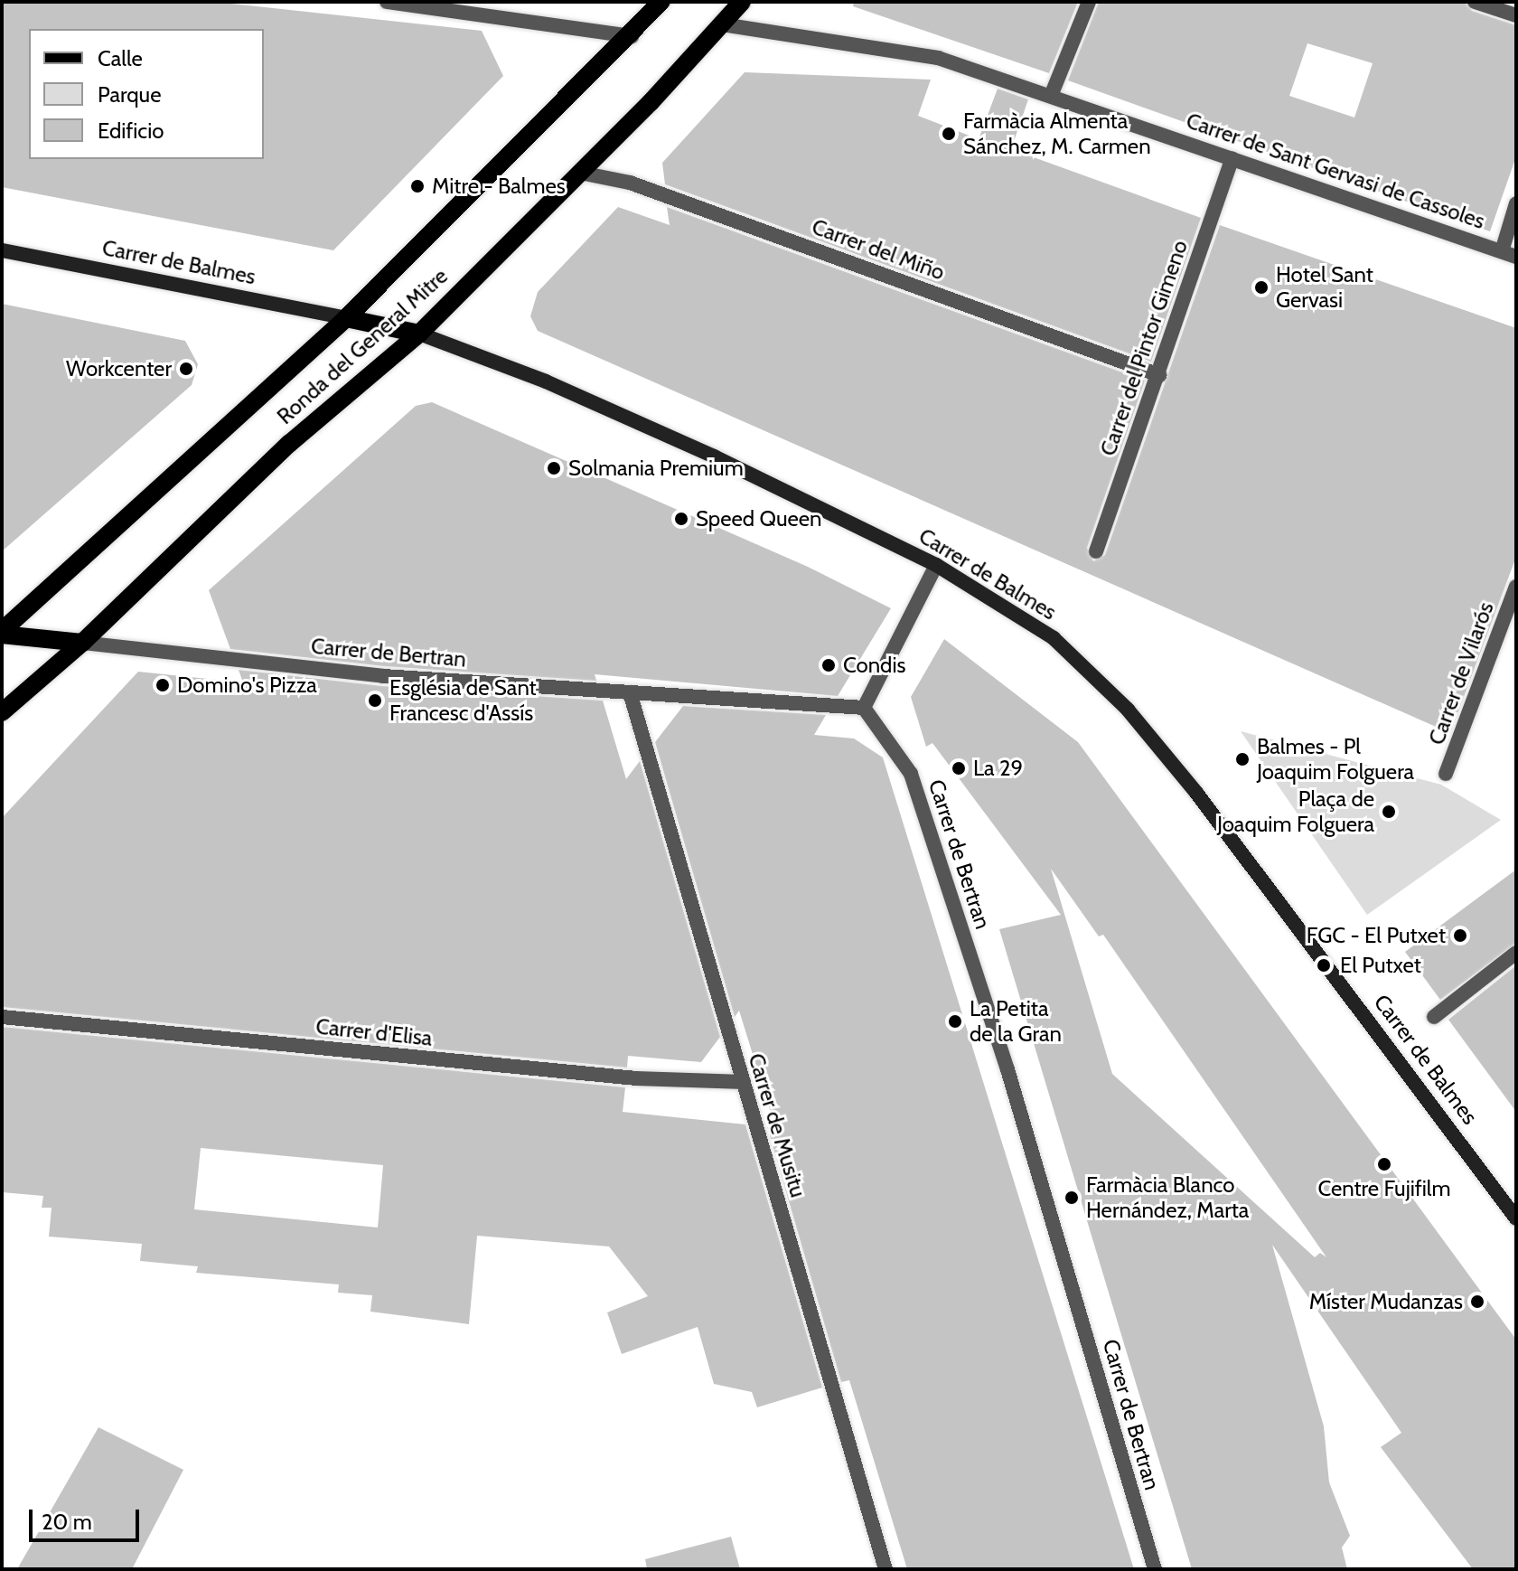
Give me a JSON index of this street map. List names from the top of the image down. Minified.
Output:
{"streets":{"main road":["Carrer de Balmes","Ronda del General Mitre"],"street":["Carrer de Sant Gervasi de Cassoles","Carrer del Miño","Carrer del Pintor Gimeno","Carrer de Bertran","Carrer de Vilarós","Carrer d'Elisa","Carrer de Musitu"]},"crossings":[["Carrer de Sant Gervasi de Cassoles","Ronda del General Mitre"],["Carrer de Sant Gervasi de Cassoles","Carrer del Pintor Gimeno"],["Carrer del Miño","Ronda del General Mitre"],["Carrer del Miño","Carrer del Pintor Gimeno"],["Carrer de Balmes","Ronda del General Mitre"],["Ronda del General Mitre","Carrer de Bertran"],["Carrer de Bertran","Carrer de Musitu"],["Carrer d'Elisa","Carrer de Musitu"]],"places":["Farmàcia Almenta Sánchez, M. Carmen","Mitre - Balmes","Hotel Sant Gervasi","Workcenter","Solmania Premium","Speed Queen","Condis","Domino's Pizza","Església de Sant Francesc d'Assís","Balmes - Pl Joaquim Folguera","La 29","Plaça de Joaquim Folguera","FGC - El Putxet","El Putxet","La Petita de la Gran","Centre Fujifilm","Farmàcia Blanco Hernández, Marta","Míster Mudanzas"],"legend":["Calle","Parque","Edificio"],"scale_bar":"20 m"}
